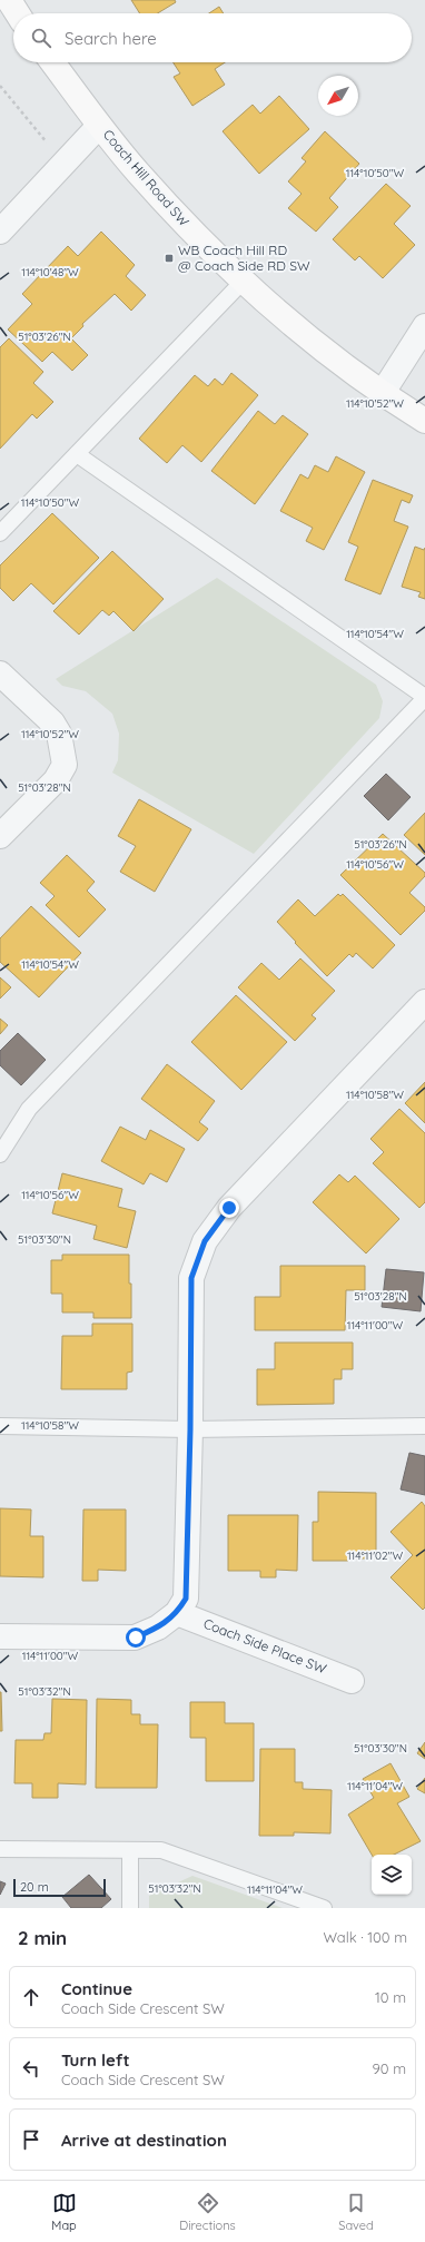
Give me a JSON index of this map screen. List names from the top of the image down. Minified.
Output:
{"streets":{"street":["Coach Hill Road SW","Coach Side Place SW"]},"places":{"transit":["WB Coach Hill RD @ Coach Side RD SW"]},"scale_bar":"20 m","north":"bottom left","page":{"search":"Search here","scale":"20 m","heading":["2 min","Walk · 100 m"],"list":[["Continue","Coach Side Crescent SW","10 m"],["Turn left","Coach Side Crescent SW","90 m"],"Arrive at destination"],"nav":["Map","Directions","Saved"]},"coordinates":["114°10'50\"W","114°10'48\"W","51°03'26\"N","114°10'52\"W","114°10'54\"W","51°03'28\"N","114°10'56\"W","114°10'58\"W","51°03'30\"N","114°11'00\"W","114°11'02\"W","51°03'32\"N","114°11'04\"W"]}
